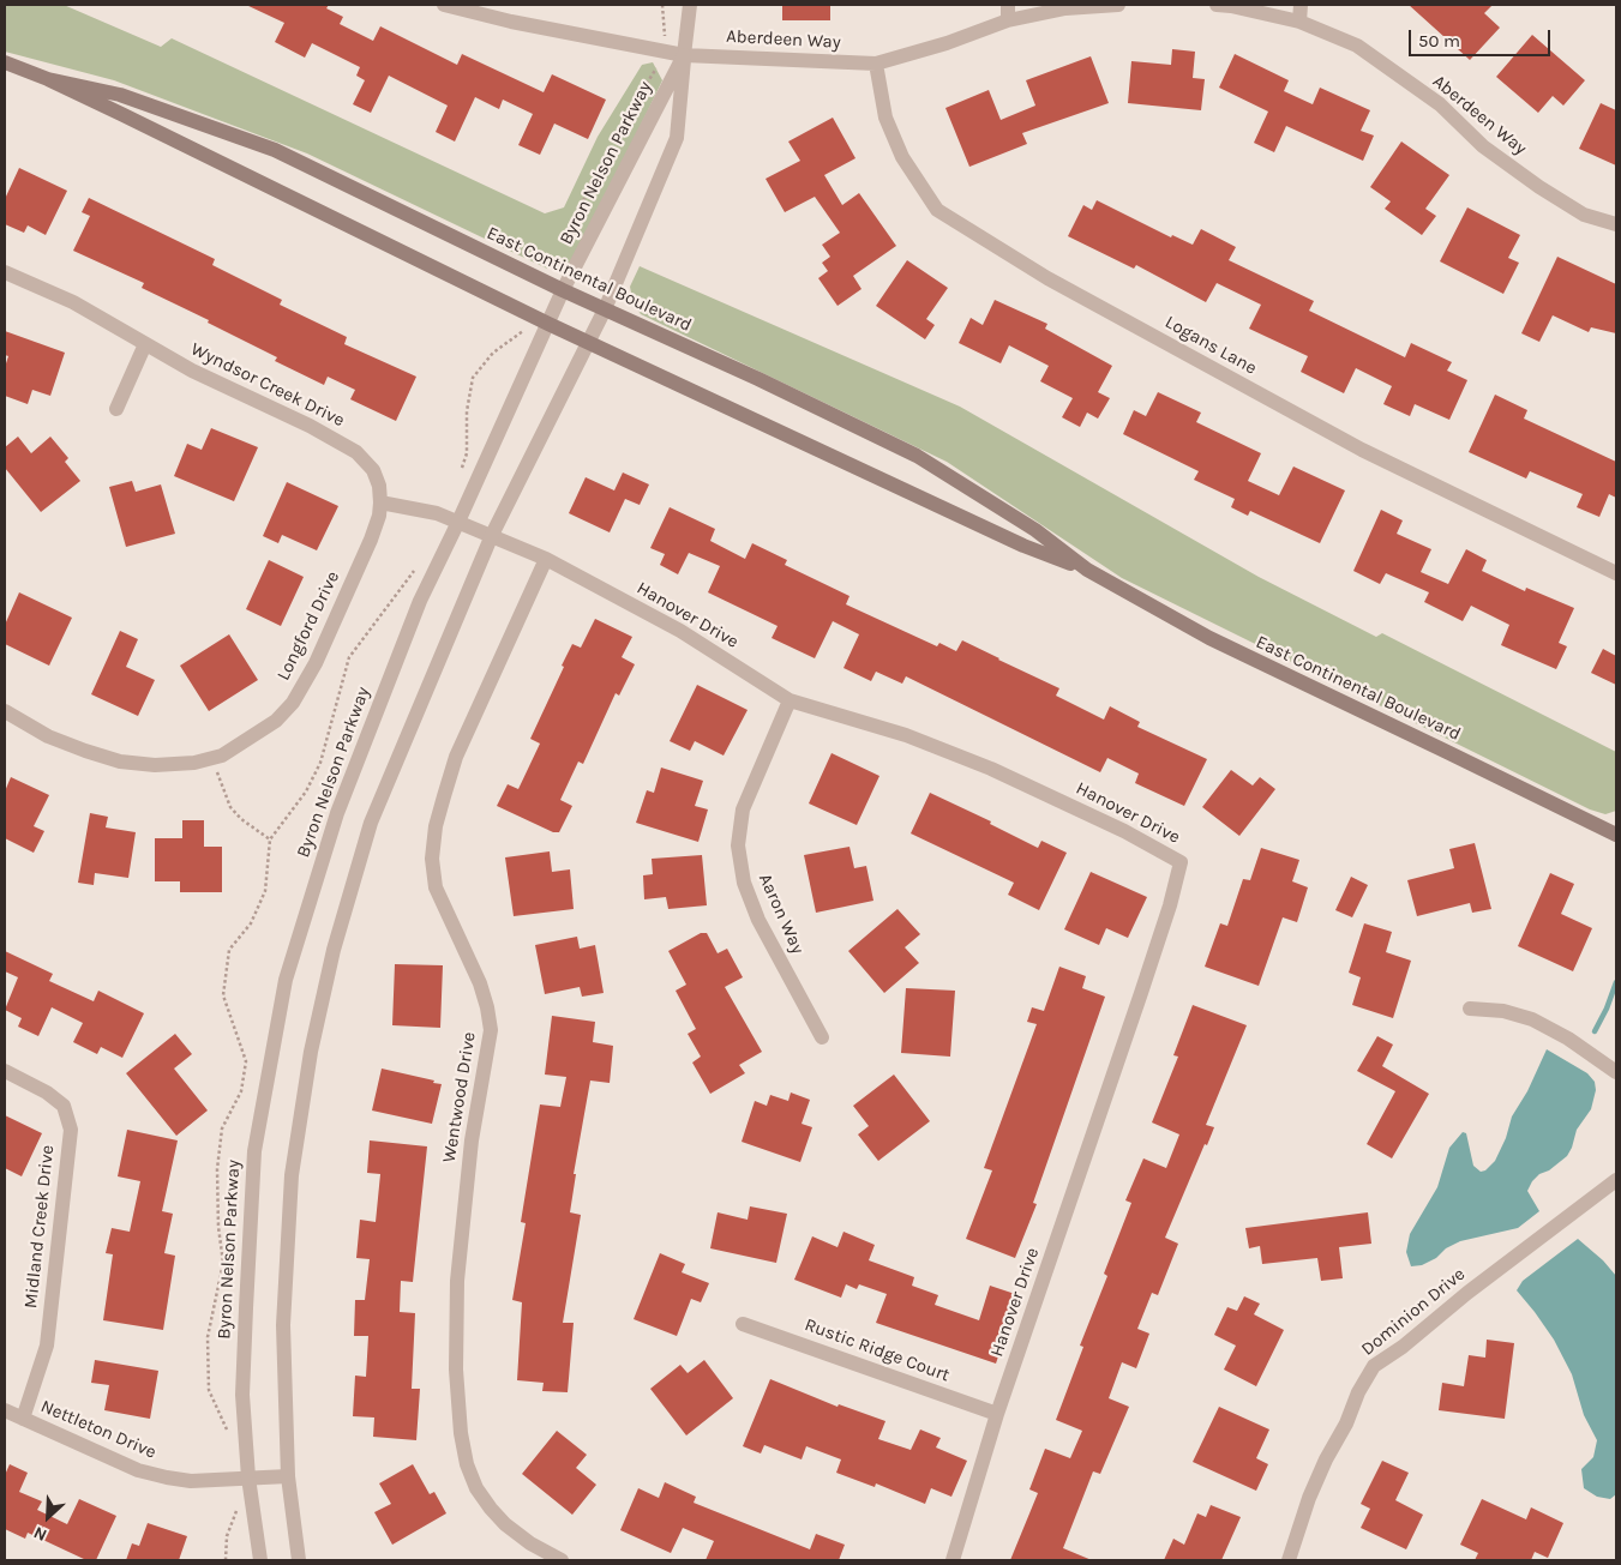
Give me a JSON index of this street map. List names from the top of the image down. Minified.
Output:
{"streets":{"main road":["East Continental Boulevard"],"street":["Aberdeen Way","Byron Nelson Parkway","Logans Lane","Wyndsor Creek Drive","Hanover Drive","Longford Drive","Aaron Way","Wentwood Drive","Midland Creek Drive","Dominion Drive","Rustic Ridge Court","Nettleton Drive"]},"crossings":[["Aberdeen Way","Byron Nelson Parkway"],["Aberdeen Way","Logans Lane"],["Byron Nelson Parkway","East Continental Boulevard"],["Byron Nelson Parkway","Hanover Drive"],["Byron Nelson Parkway","Nettleton Drive"],["Wyndsor Creek Drive","Longford Drive"],["Hanover Drive","Aaron Way"],["Hanover Drive","Wentwood Drive"],["Hanover Drive","Rustic Ridge Court"],["Midland Creek Drive","Nettleton Drive"]],"scale_bar":"50 m","north":"bottom left"}
